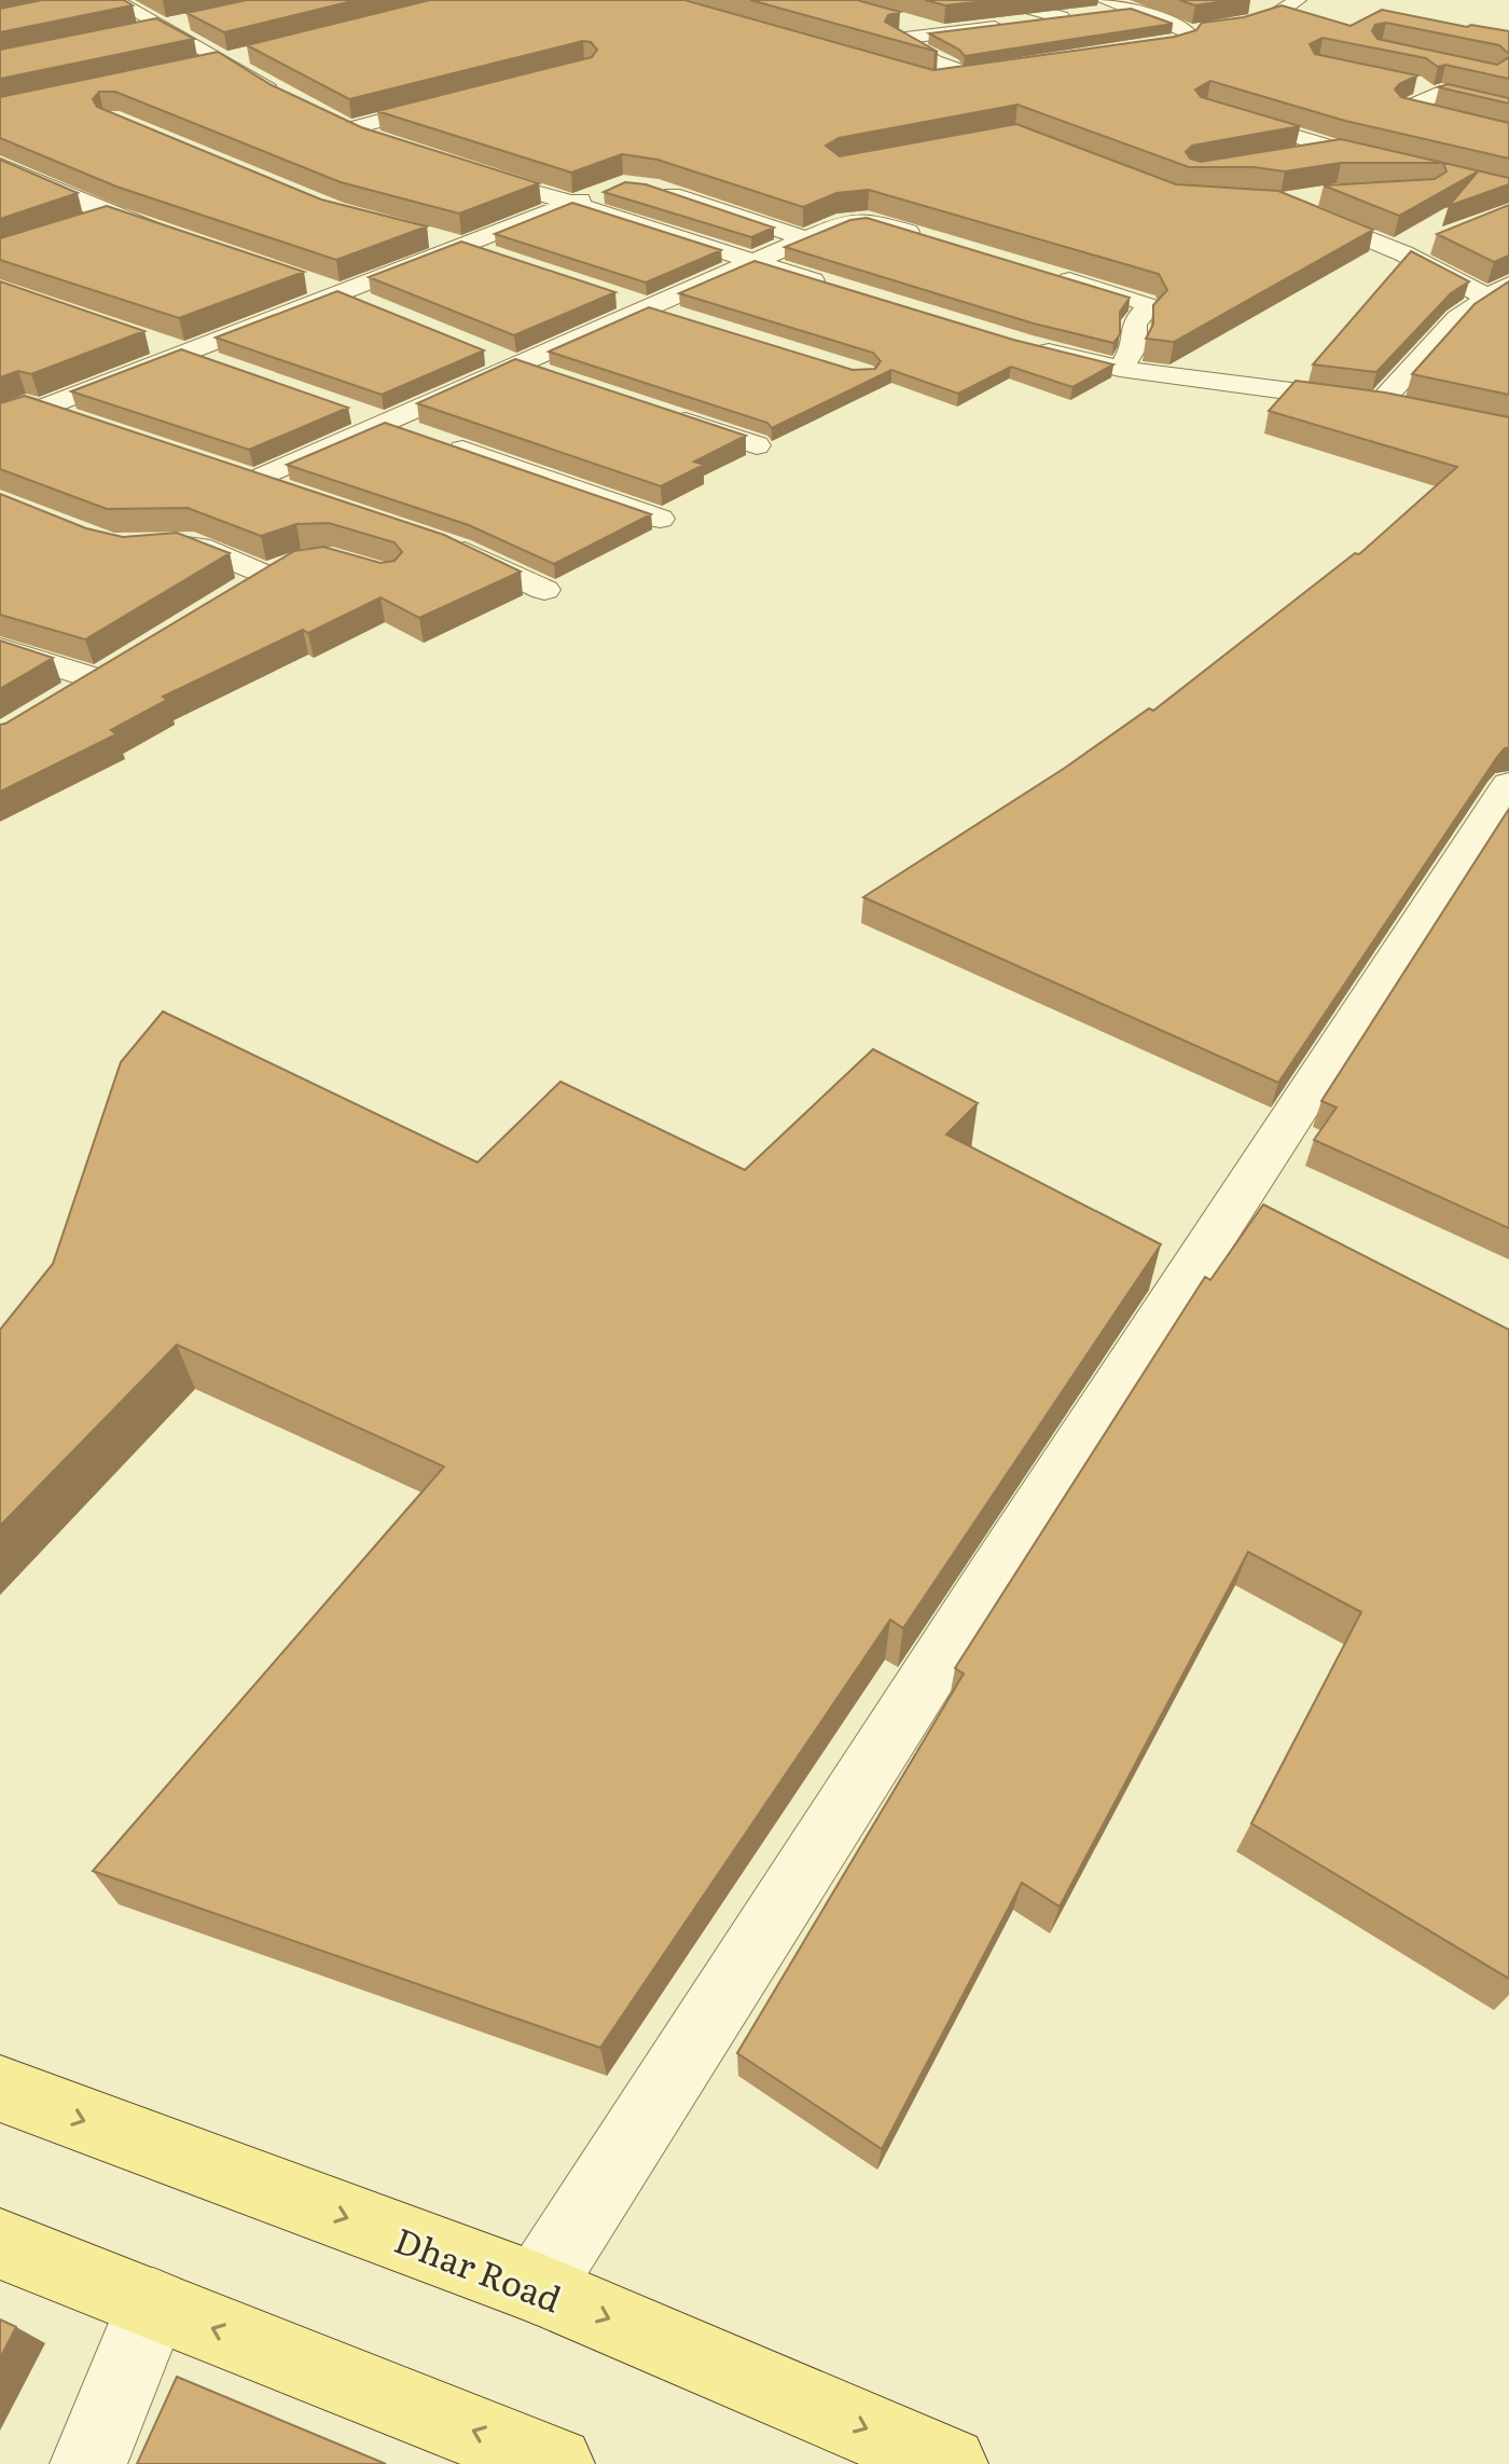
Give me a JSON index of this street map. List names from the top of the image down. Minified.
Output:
{"streets":{"main road":["Dhar Road"]}}
